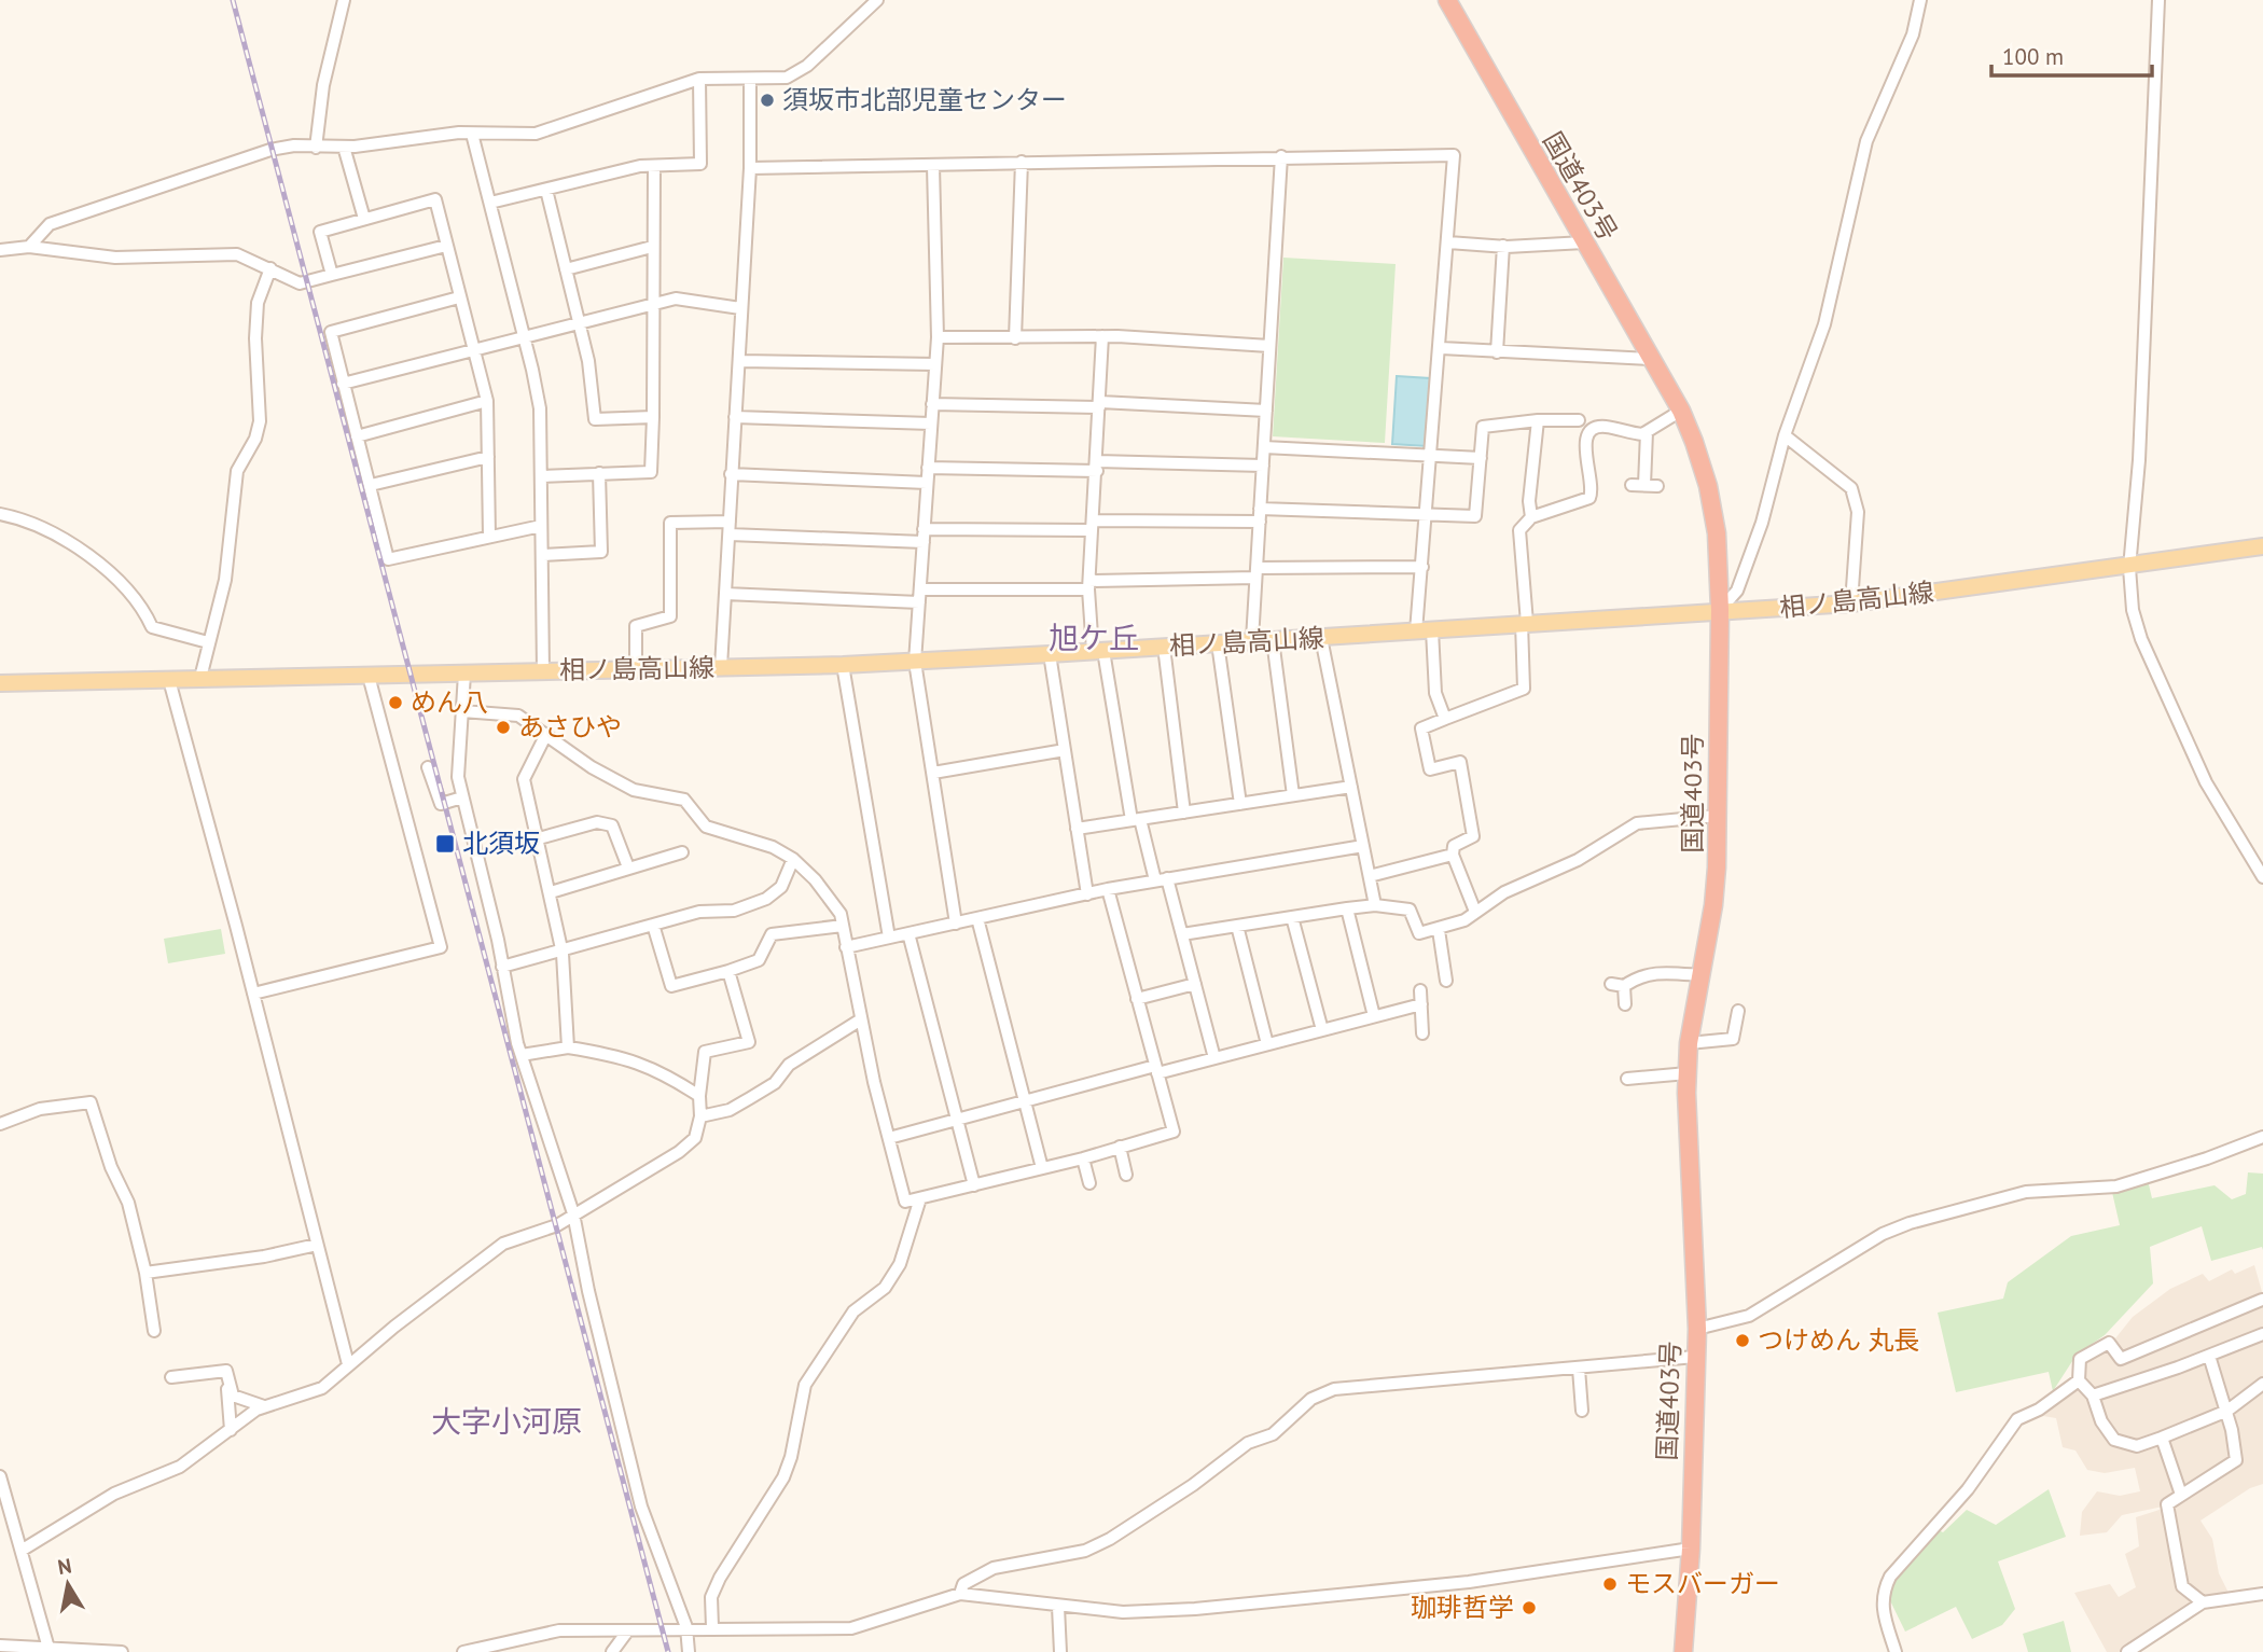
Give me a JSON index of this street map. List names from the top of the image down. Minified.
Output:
{"streets":{"highway":["国道403号"],"main road":["相ノ島高山線"]},"crossings":[["国道403号","相ノ島高山線"]],"districts":["旭ケ丘","大字小河原"],"places":{"other":["須坂市北部児童センター","めん八","あさひや","つけめん 丸長","モスバーガー","珈琲哲学"],"transit":["北須坂"]},"scale_bar":"100 m","north":"top"}
